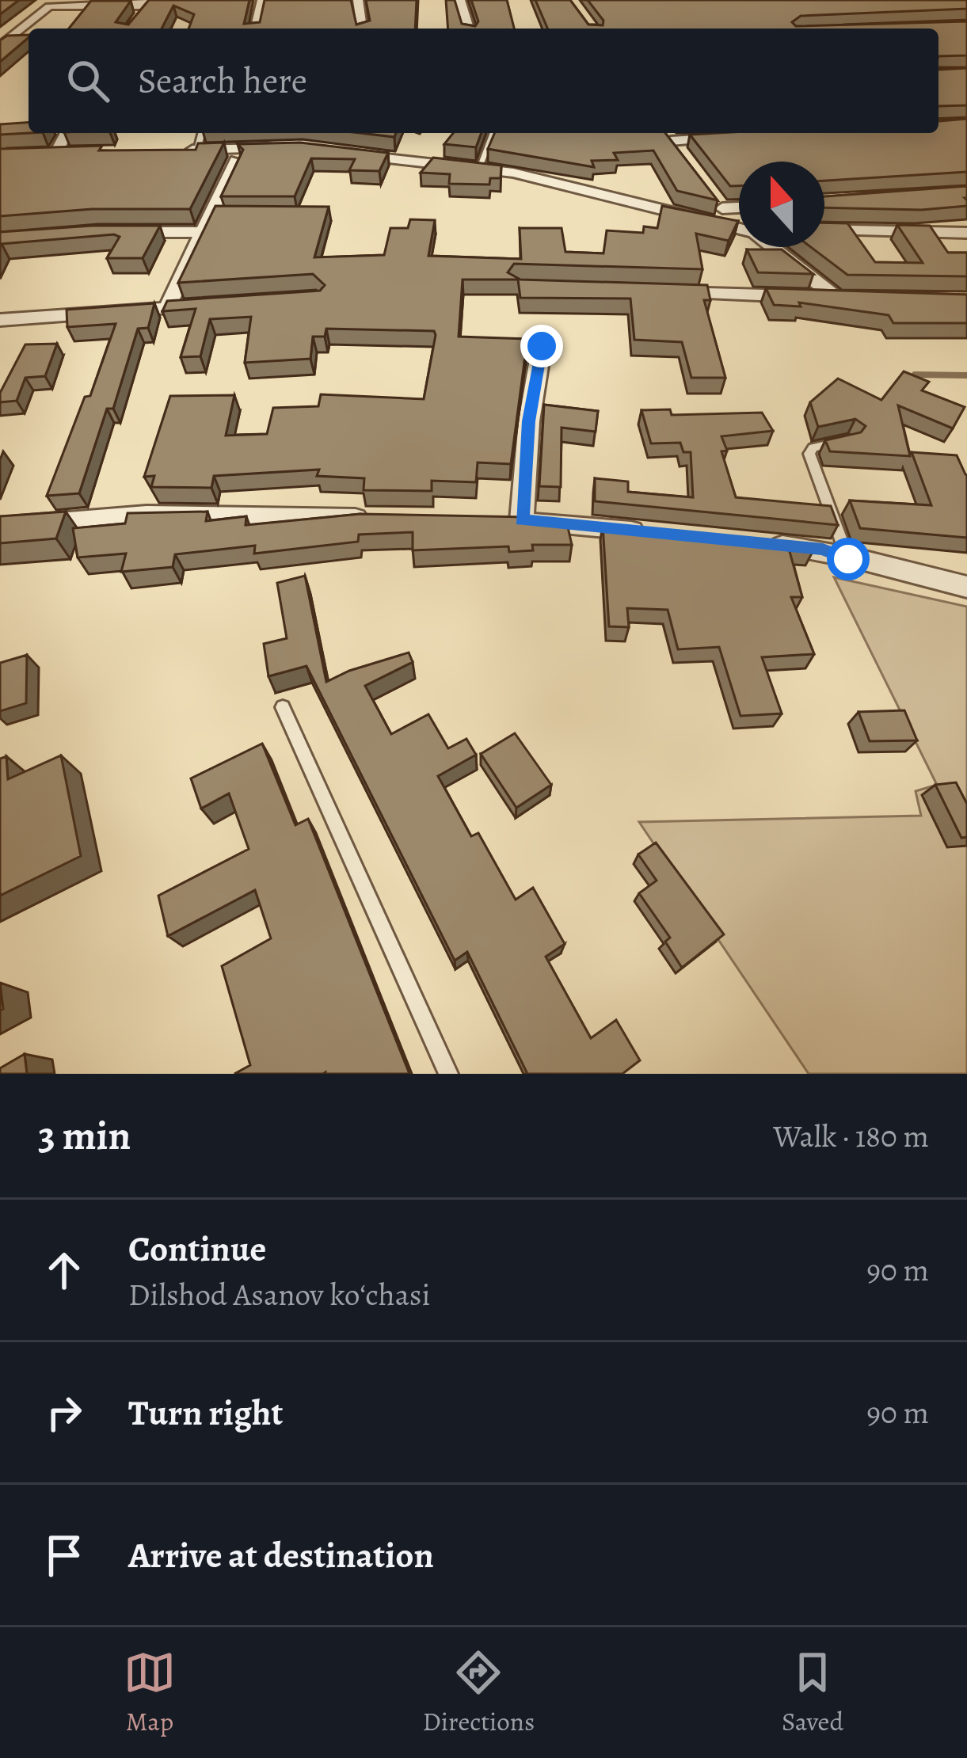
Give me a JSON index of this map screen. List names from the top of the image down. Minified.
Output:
{"north":"top","page":{"search":"Search here","heading":["3 min","Walk · 180 m"],"list":[["Continue","Dilshod Asanov koʻchasi","90 m"],["Turn right","90 m"],"Arrive at destination"],"nav":["Map","Directions","Saved"]}}
